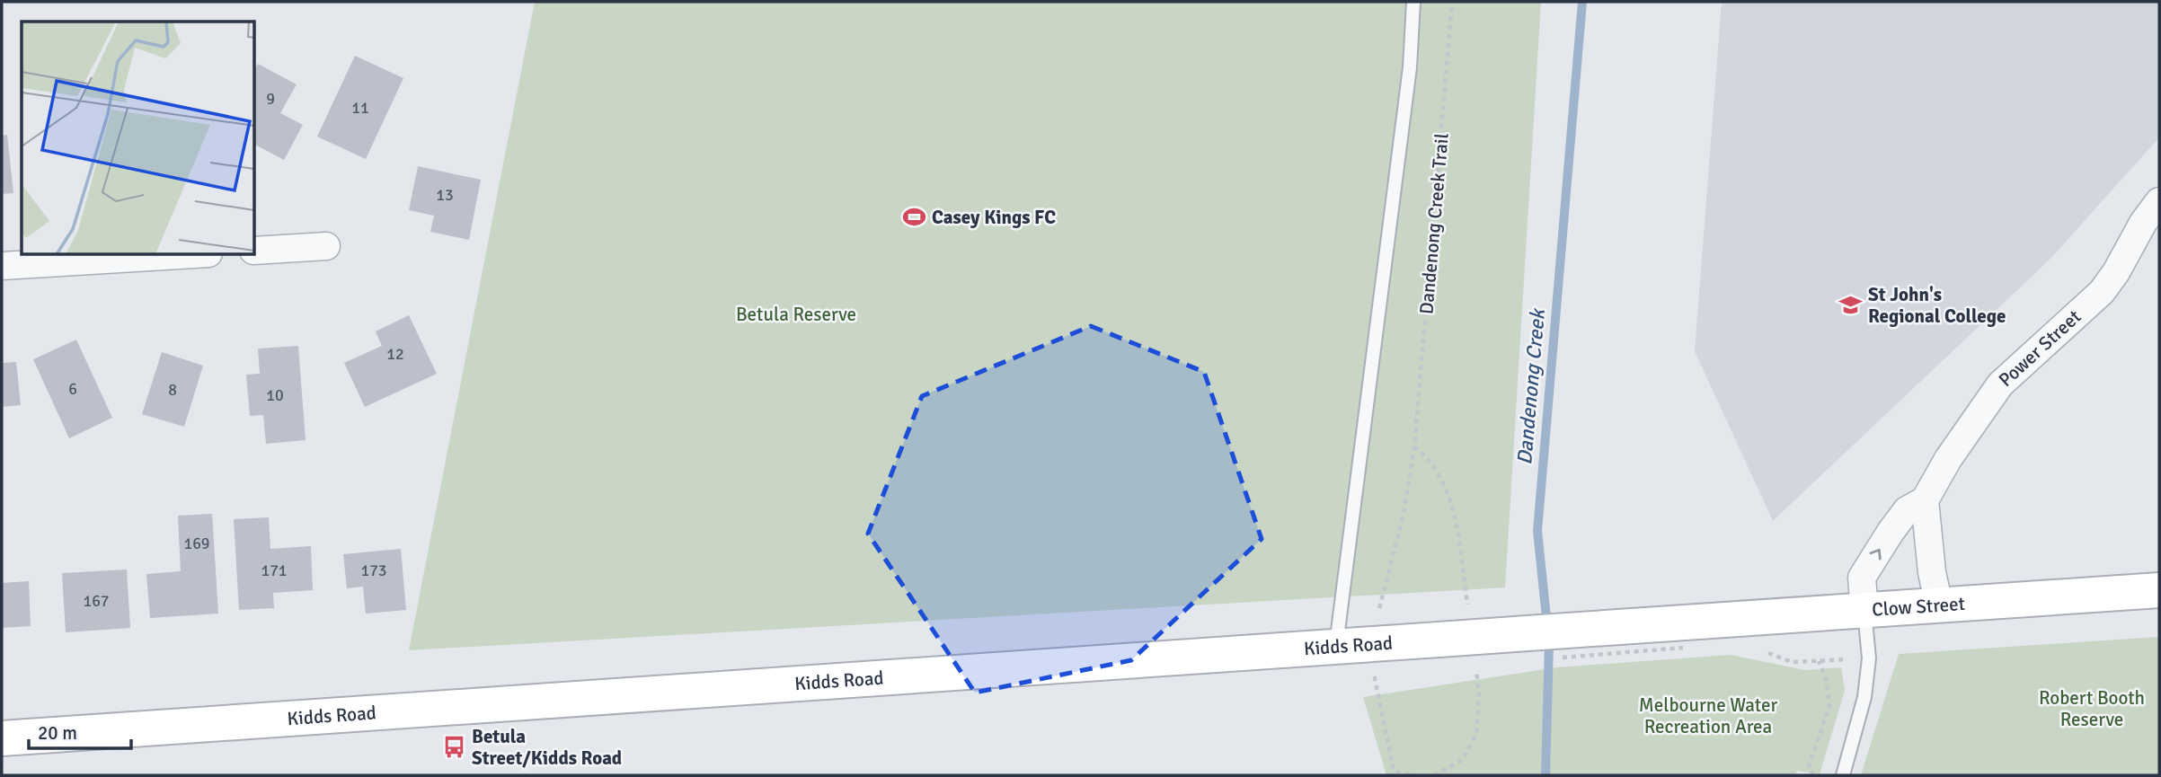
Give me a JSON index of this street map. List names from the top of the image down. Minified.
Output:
{"streets":{"main road":["Clow Street","Kidds Road"],"street":["Power Street"],"path":["Dandenong Creek Trail"]},"crossings":[["Dandenong Creek Trail","Kidds Road"],["Power Street","Clow Street"],["Clow Street","Kidds Road"]],"water":["Dandenong Creek"],"parks":["Betula Reserve","Robert Booth Reserve","Melbourne Water Recreation Area"],"places":{"sports":["Casey Kings FC"],"school or university":["St John's Regional College"],"bus stop":["Betula Street/Kidds Road"]},"house_numbers":["9","11","13","12","6","8","10","169","171","173","167"],"scale_bar":"20 m"}
